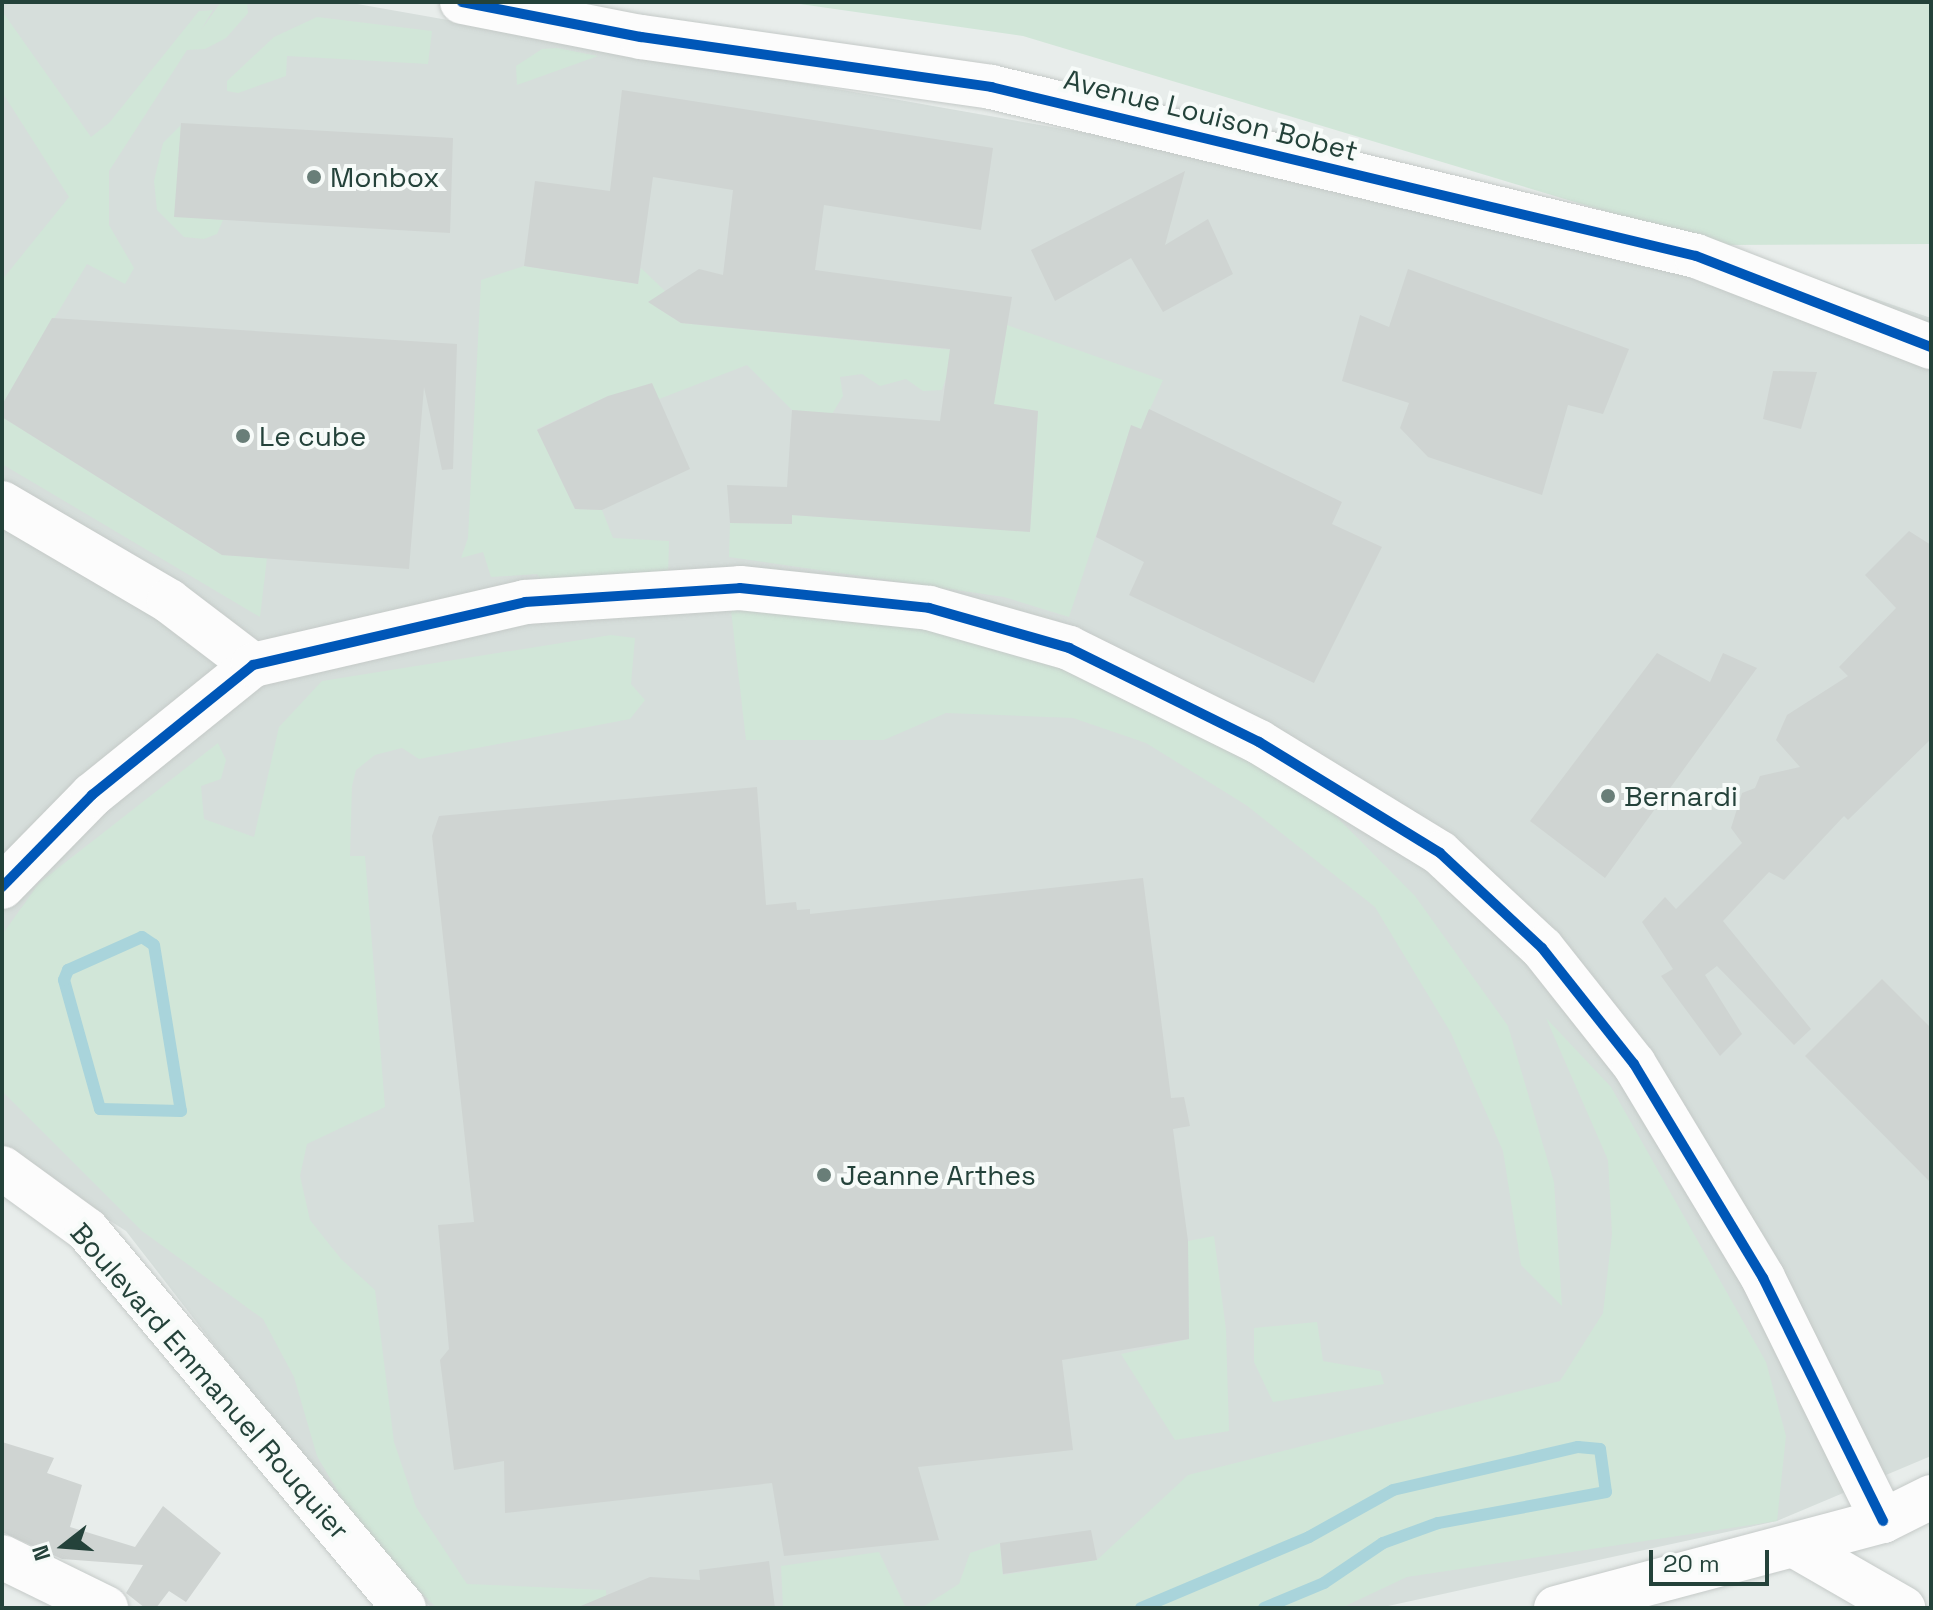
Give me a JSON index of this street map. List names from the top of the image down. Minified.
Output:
{"streets":{"street":["Avenue Louison Bobet","Boulevard Emmanuel Rouquier"]},"places":["Monbox","Le cube","Bernardi","Jeanne Arthes"],"scale_bar":"20 m","north":"left"}
